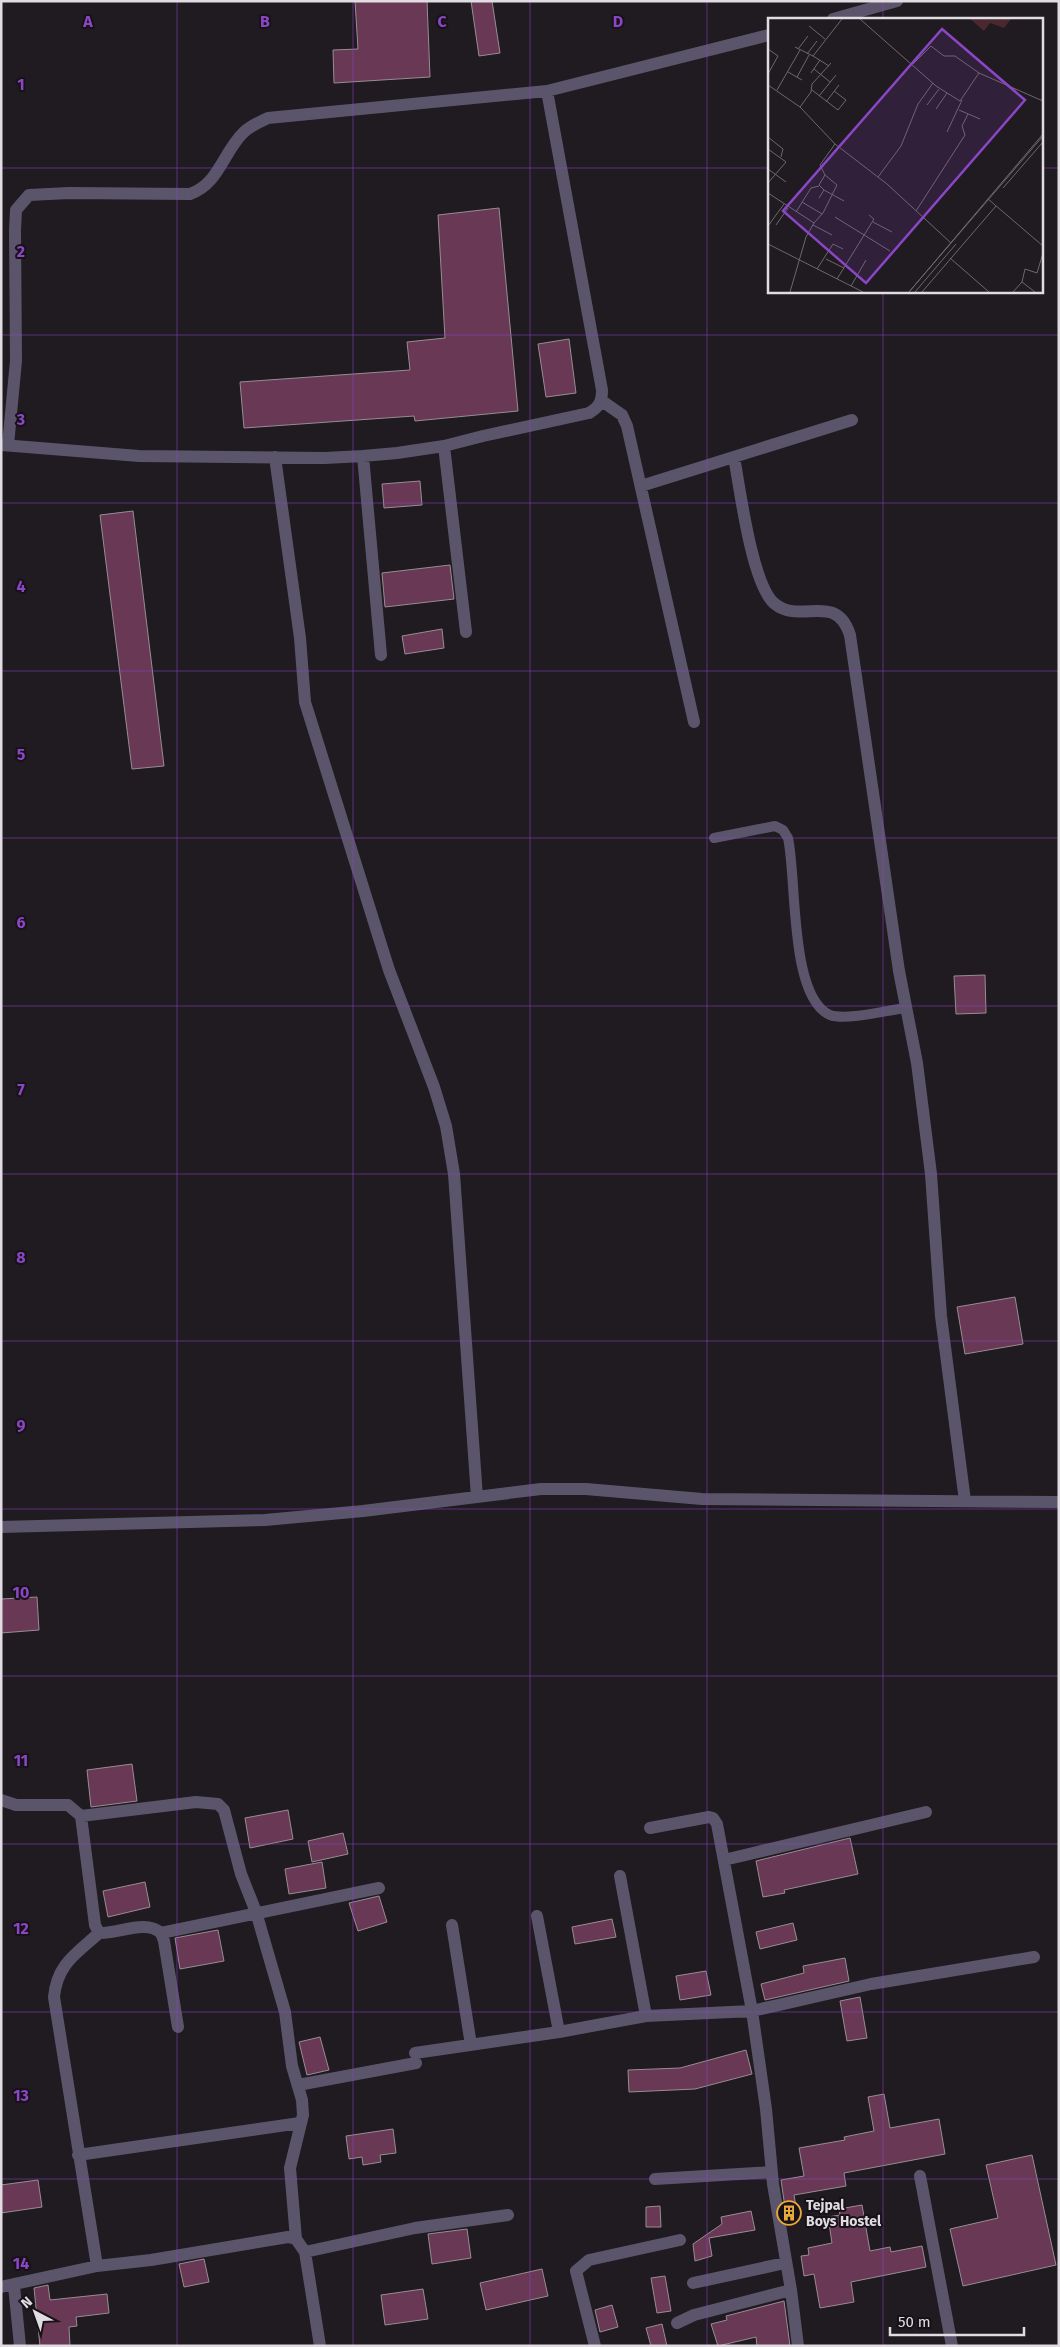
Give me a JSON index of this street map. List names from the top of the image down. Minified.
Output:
{"places":{"building":["Tejpal Boys Hostel"]},"scale_bar":"50 m","north":"top left","grid":{"columns":["A","B","C","D"],"rows":["1","2","3","4","5","6","7","8","9","10","11","12","13","14"]}}
